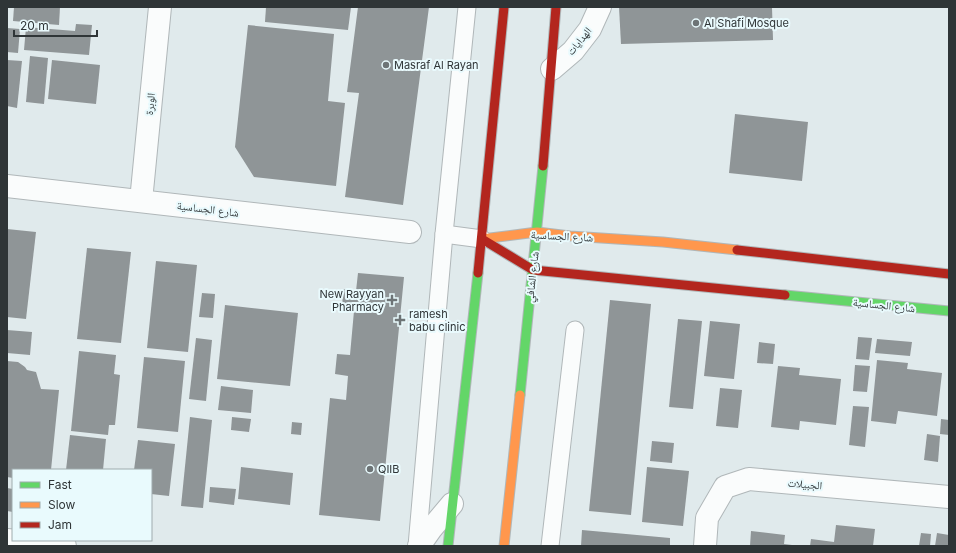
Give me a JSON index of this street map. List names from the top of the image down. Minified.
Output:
{"streets":{"main road":["شارع الجساسية","شارع الشافي"],"street":["الهدايات","الوبرة","الجبيلات"]},"crossings":[["الهدايات","شارع الشافي"],["الوبرة","شارع الجساسية"],["شارع الجساسية","شارع الشافي"]],"places":{"other":["Al Shafi Mosque","Masraf Al Rayan","QIIB"],"health":["New Rayyan Pharmacy","ramesh babu clinic"]},"legend":["Fast","Slow","Jam"],"scale_bar":"20 m"}
